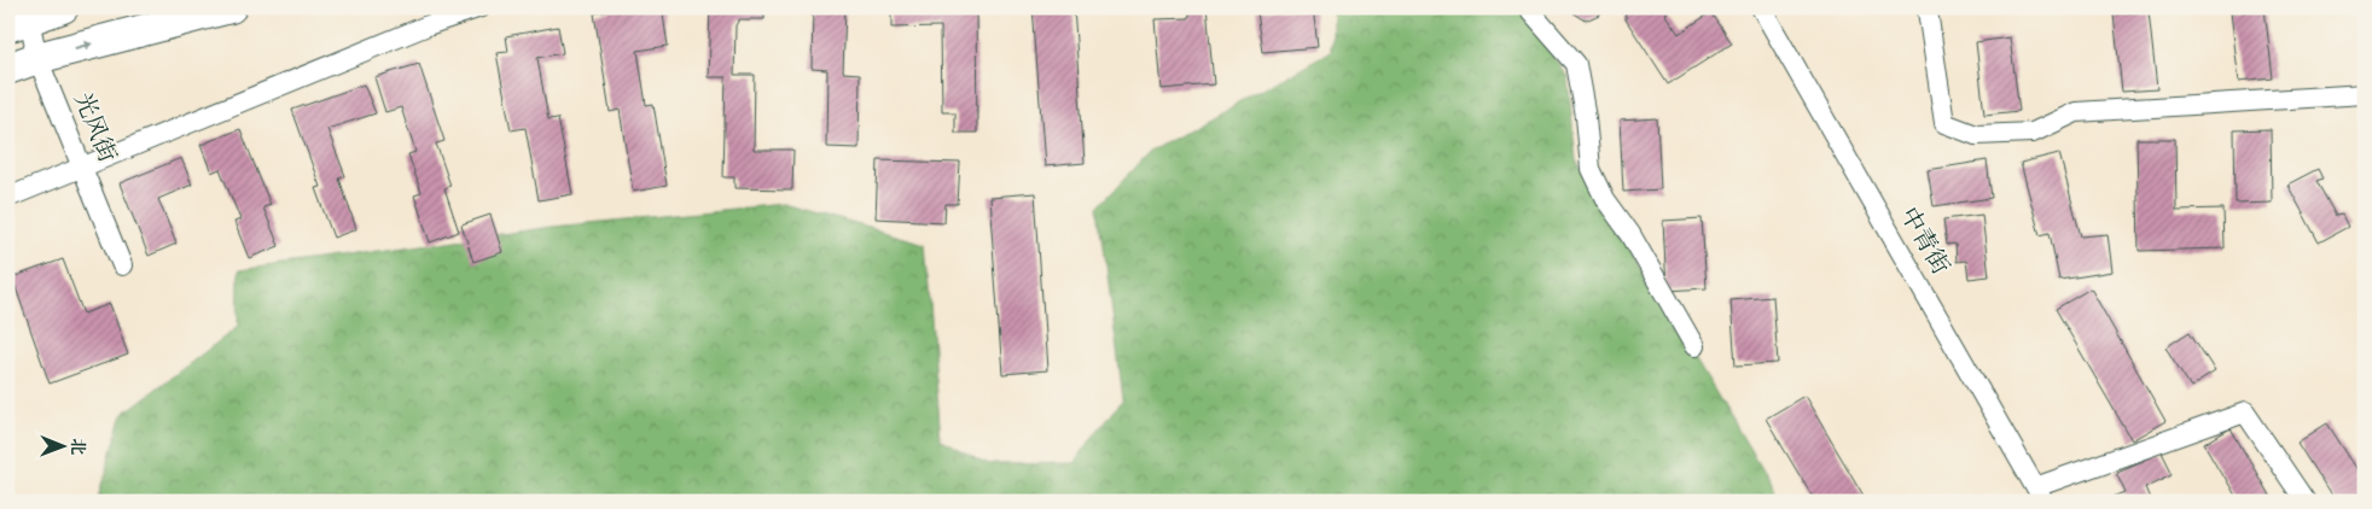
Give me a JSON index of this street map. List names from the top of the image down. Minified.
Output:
{"streets":{"street":["光风街","中青街"]},"north":"right"}
